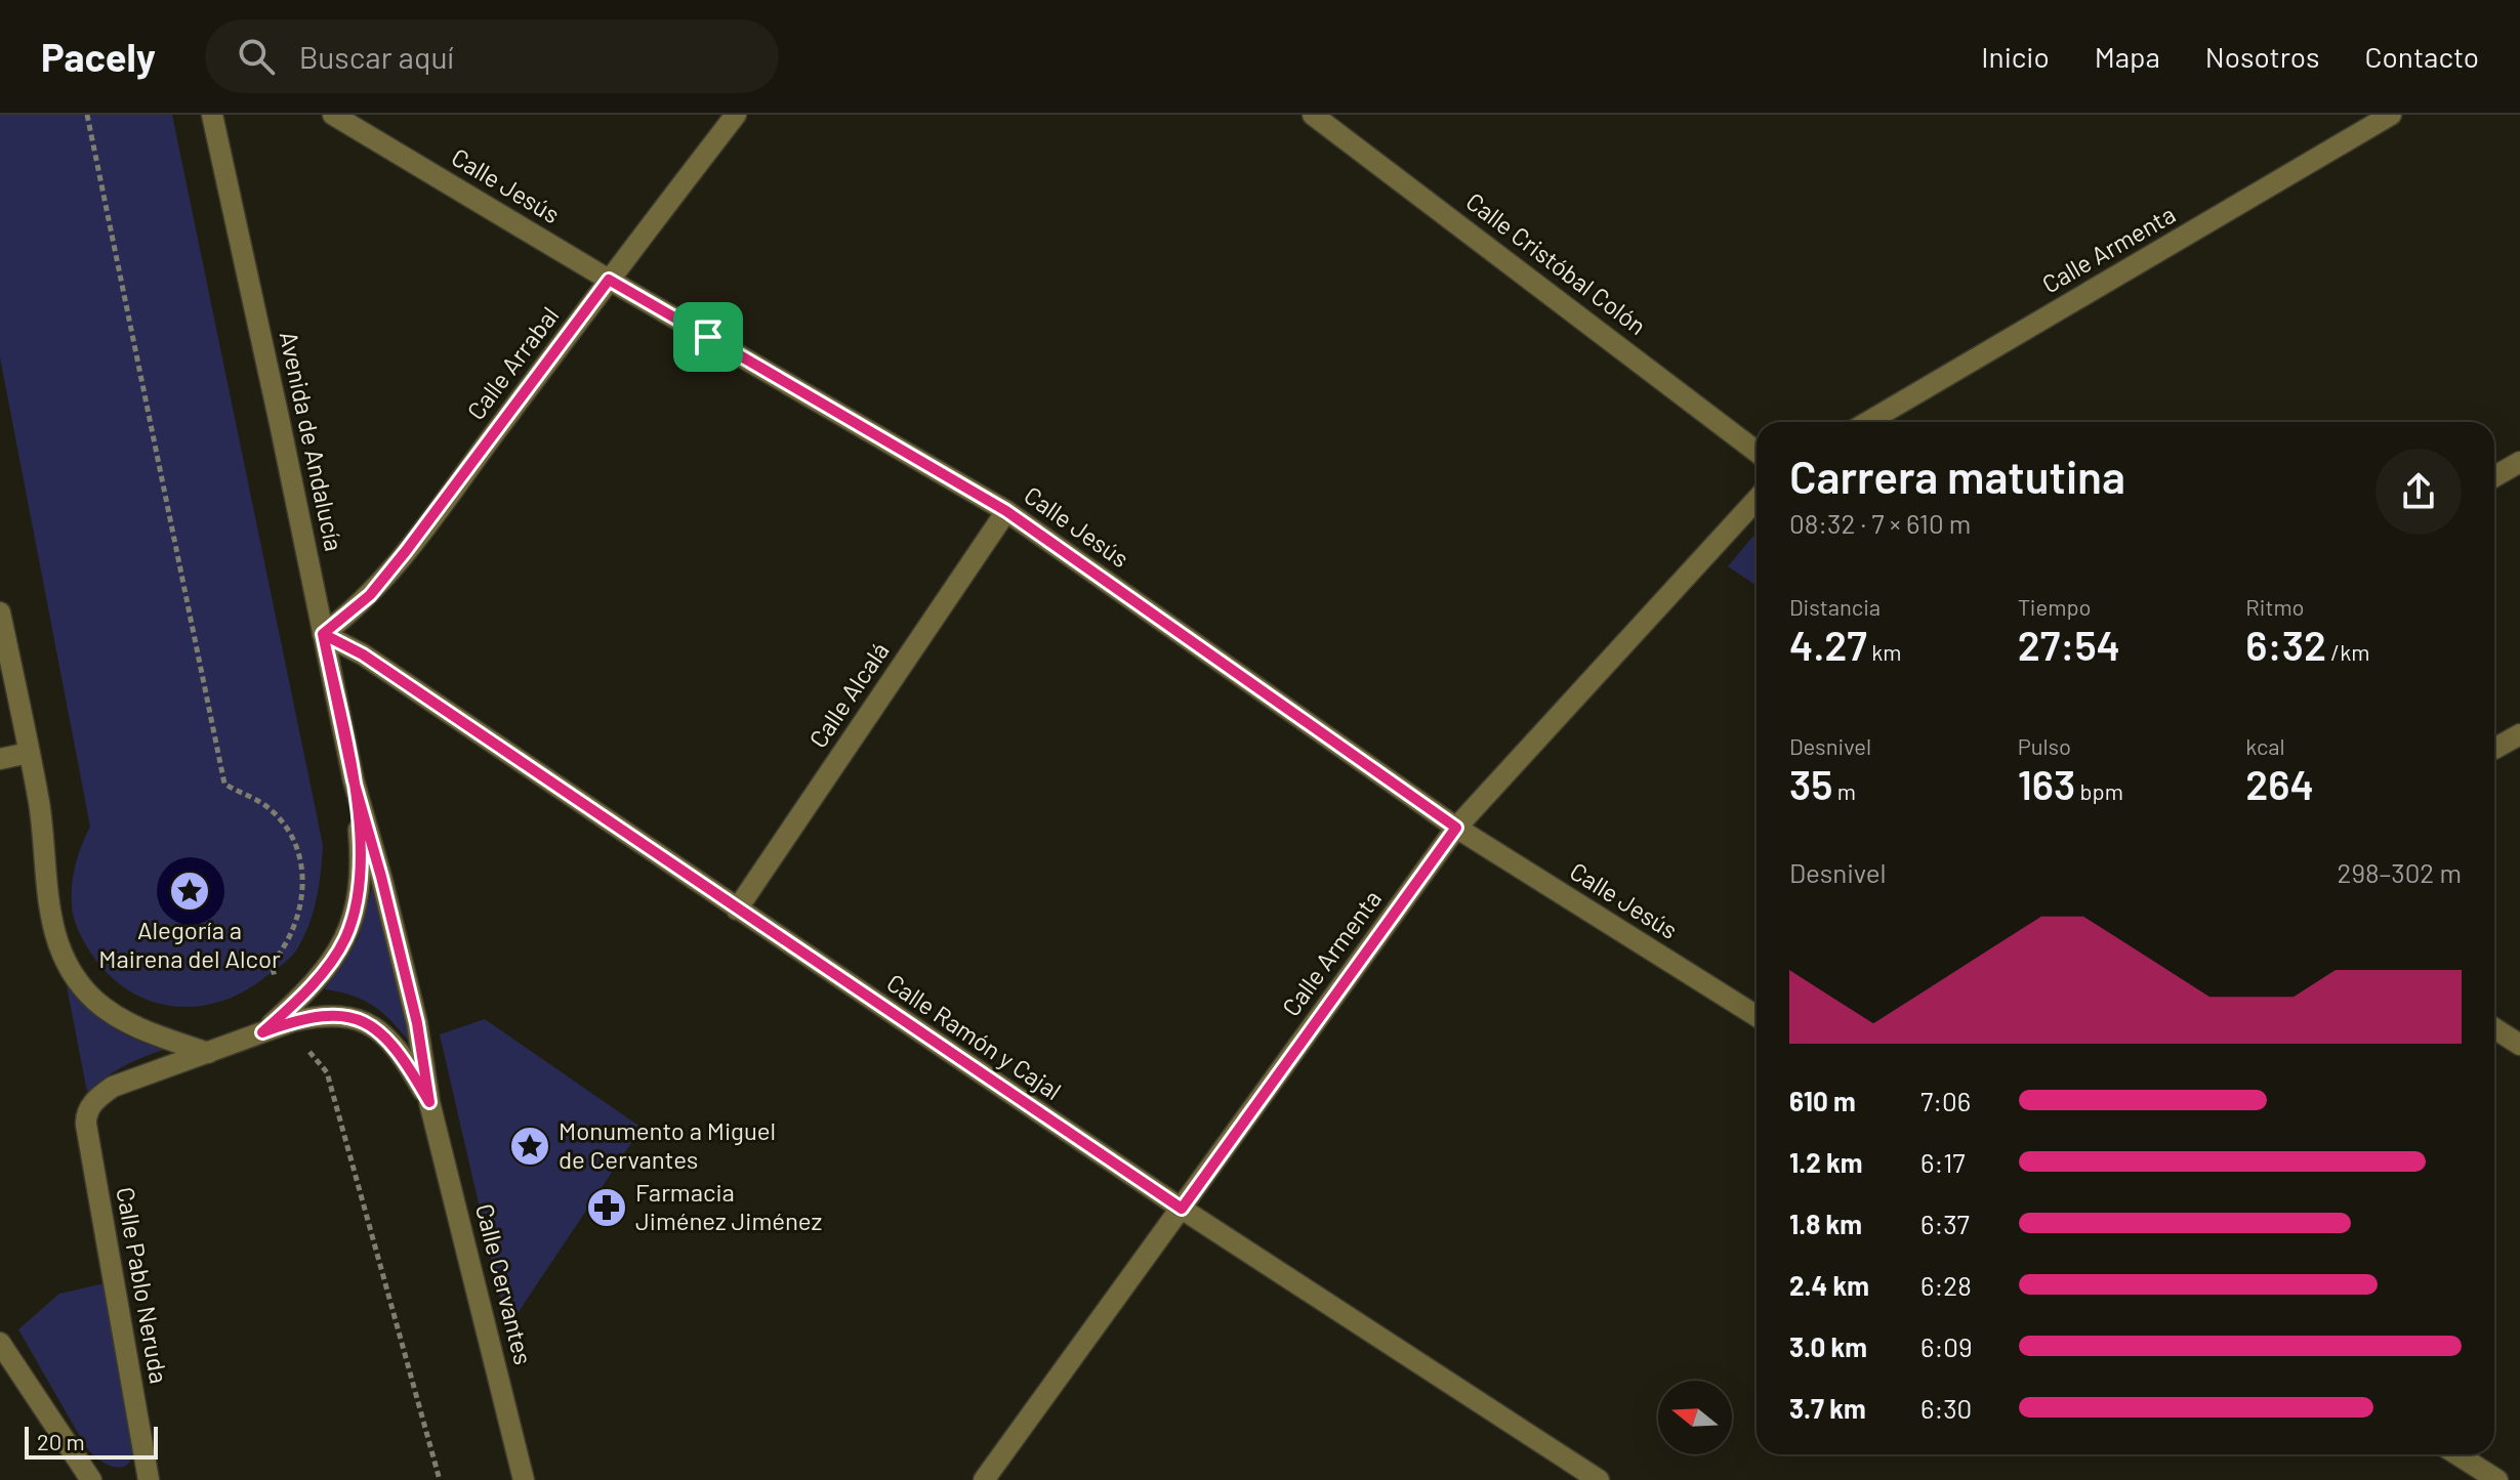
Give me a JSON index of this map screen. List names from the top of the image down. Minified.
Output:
{"streets":{"street":["Calle Jesús","Calle Armenta","Calle Cristóbal Colón","Calle Arrabal","Avenida de Andalucía","Calle Alcalá","Calle Ramón y Cajal","Calle Cervantes","Calle Pablo Neruda"]},"crossings":[["Calle Jesús","Calle Armenta"],["Calle Jesús","Calle Arrabal"],["Calle Jesús","Calle Alcalá"],["Calle Armenta","Calle Ramón y Cajal"],["Calle Arrabal","Avenida de Andalucía"],["Calle Arrabal","Calle Ramón y Cajal"],["Avenida de Andalucía","Calle Ramón y Cajal"],["Avenida de Andalucía","Calle Cervantes"],["Avenida de Andalucía","Calle Pablo Neruda"],["Calle Alcalá","Calle Ramón y Cajal"]],"places":{"place":["Alegoría a Mairena del Alcor","Monumento a Miguel de Cervantes"],"pharmacy":["Farmacia Jiménez Jiménez"]},"scale_bar":"20 m","north":"left","page":{"header":"Pacely","search":"Buscar aquí","nav":["Inicio","Mapa","Nosotros","Contacto"],"heading":["Carrera matutina","08:32 · 7 × 610 m"],"stats":[["Distancia","4.27 km"],["Tiempo","27:54"],["Ritmo","6:32 /km"],["Desnivel","35 m"],["Pulso","163 bpm"],["kcal","264"]],"chart":["Desnivel","298–302 m"],"list":[{"name":"610 m","note":"7:06"},{"name":"1.2 km","note":"6:17"},{"name":"1.8 km","note":"6:37"},{"name":"2.4 km","note":"6:28"},{"name":"3.0 km","note":"6:09"},{"name":"3.7 km","note":"6:30"}],"scale":"20 m"}}
